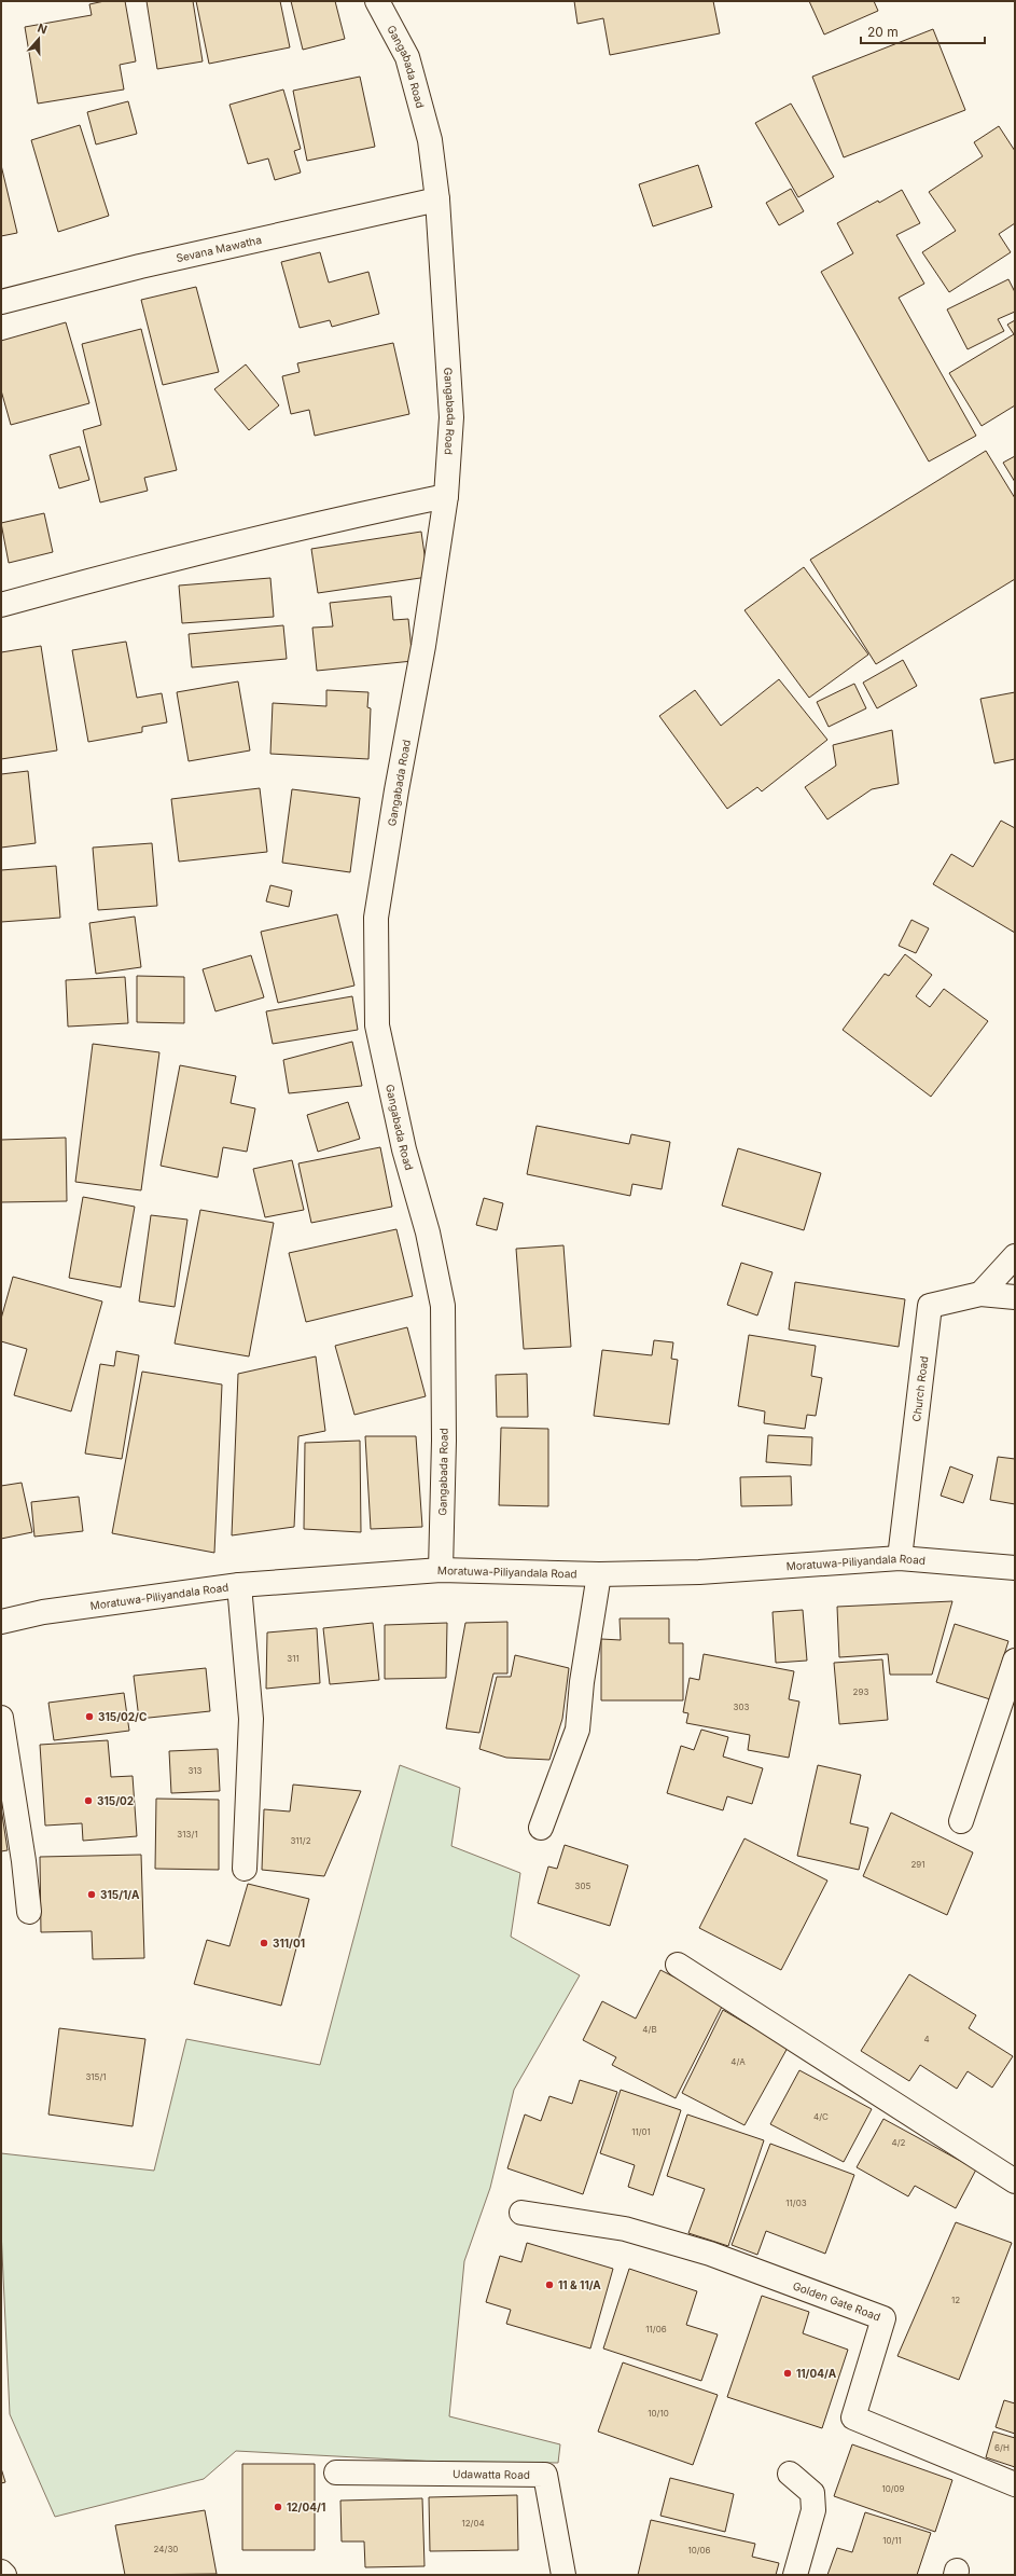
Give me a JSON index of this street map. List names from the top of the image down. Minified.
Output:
{"streets":{"street":["Gangabada Road","Sevana Mawatha","Church Road","Moratuwa-Piliyandala Road","Golden Gate Road","Udawatta Road"]},"crossings":[["Gangabada Road","Sevana Mawatha"],["Gangabada Road","Moratuwa-Piliyandala Road"],["Church Road","Moratuwa-Piliyandala Road"]],"places":["315/02/C","315/02","315/1/A","311/01","11 & 11/A","11/04/A","12/04/1"],"house_numbers":["311","293","303","313","313/1","311/2","291","305","4/B","4","4/A","315/1","4/C","11/01","4/2","11/03","12","11/06","10/10","6/H","10/09","12/04","10/11","24/30","10/06"],"scale_bar":"20 m","north":"top"}
